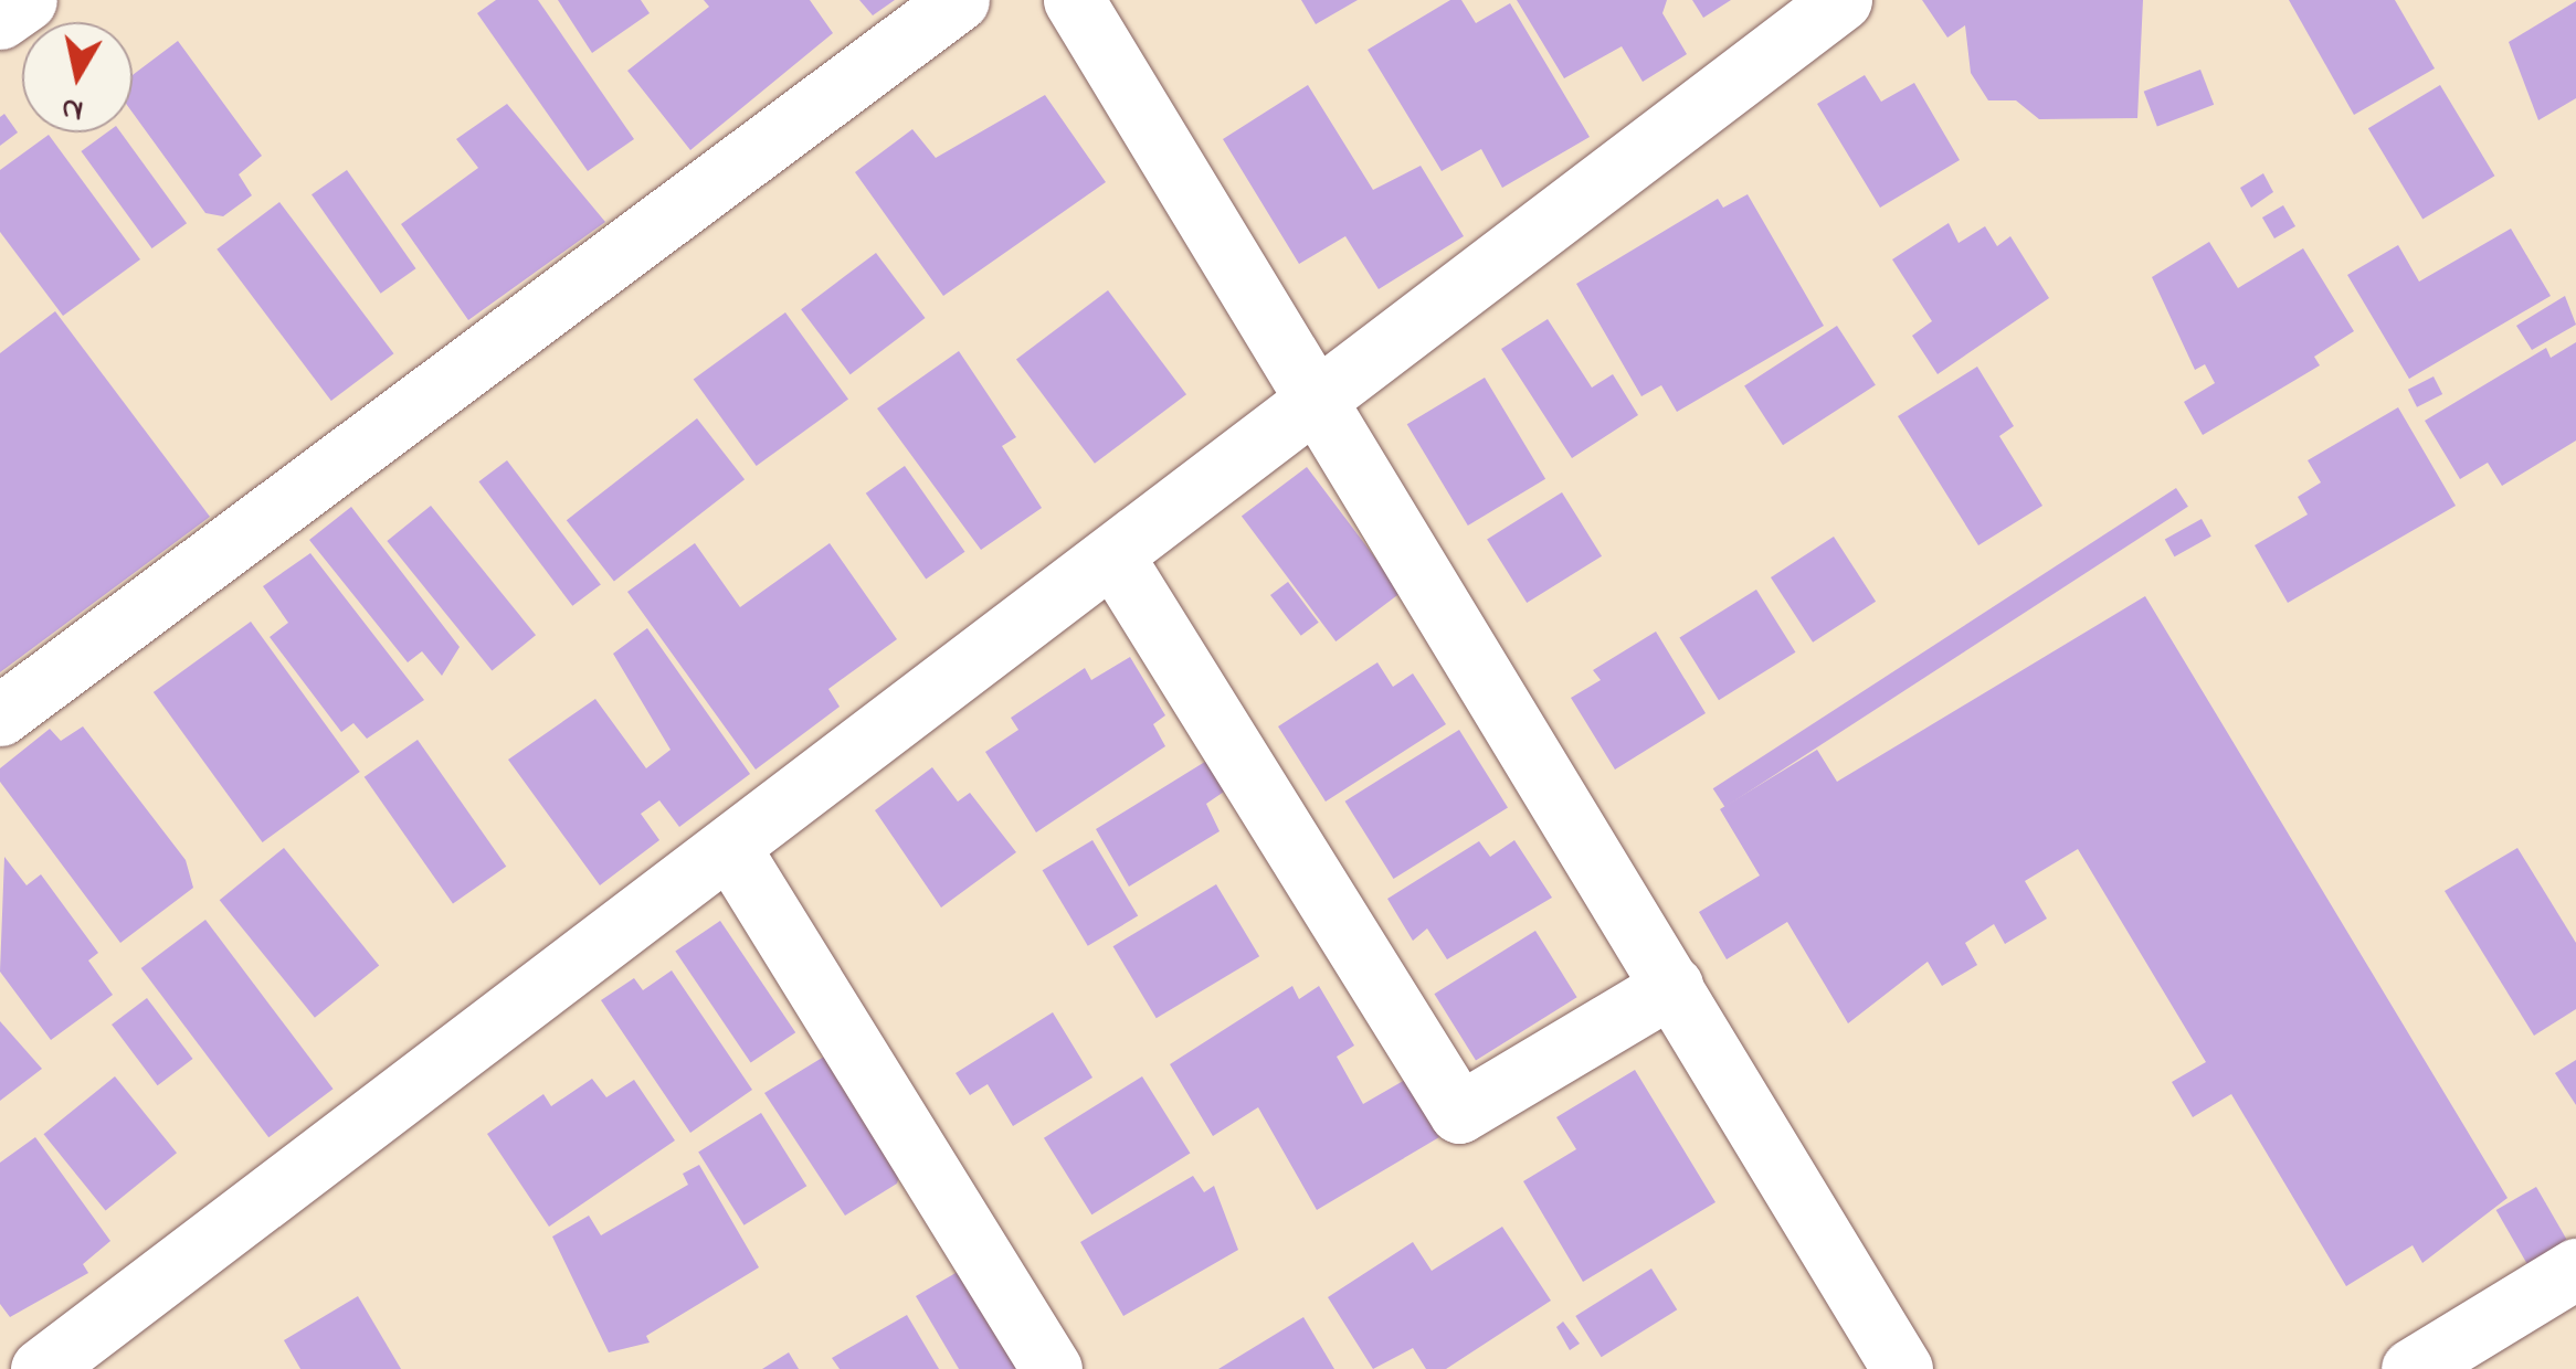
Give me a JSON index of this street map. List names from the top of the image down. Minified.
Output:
{"north":"bottom"}
